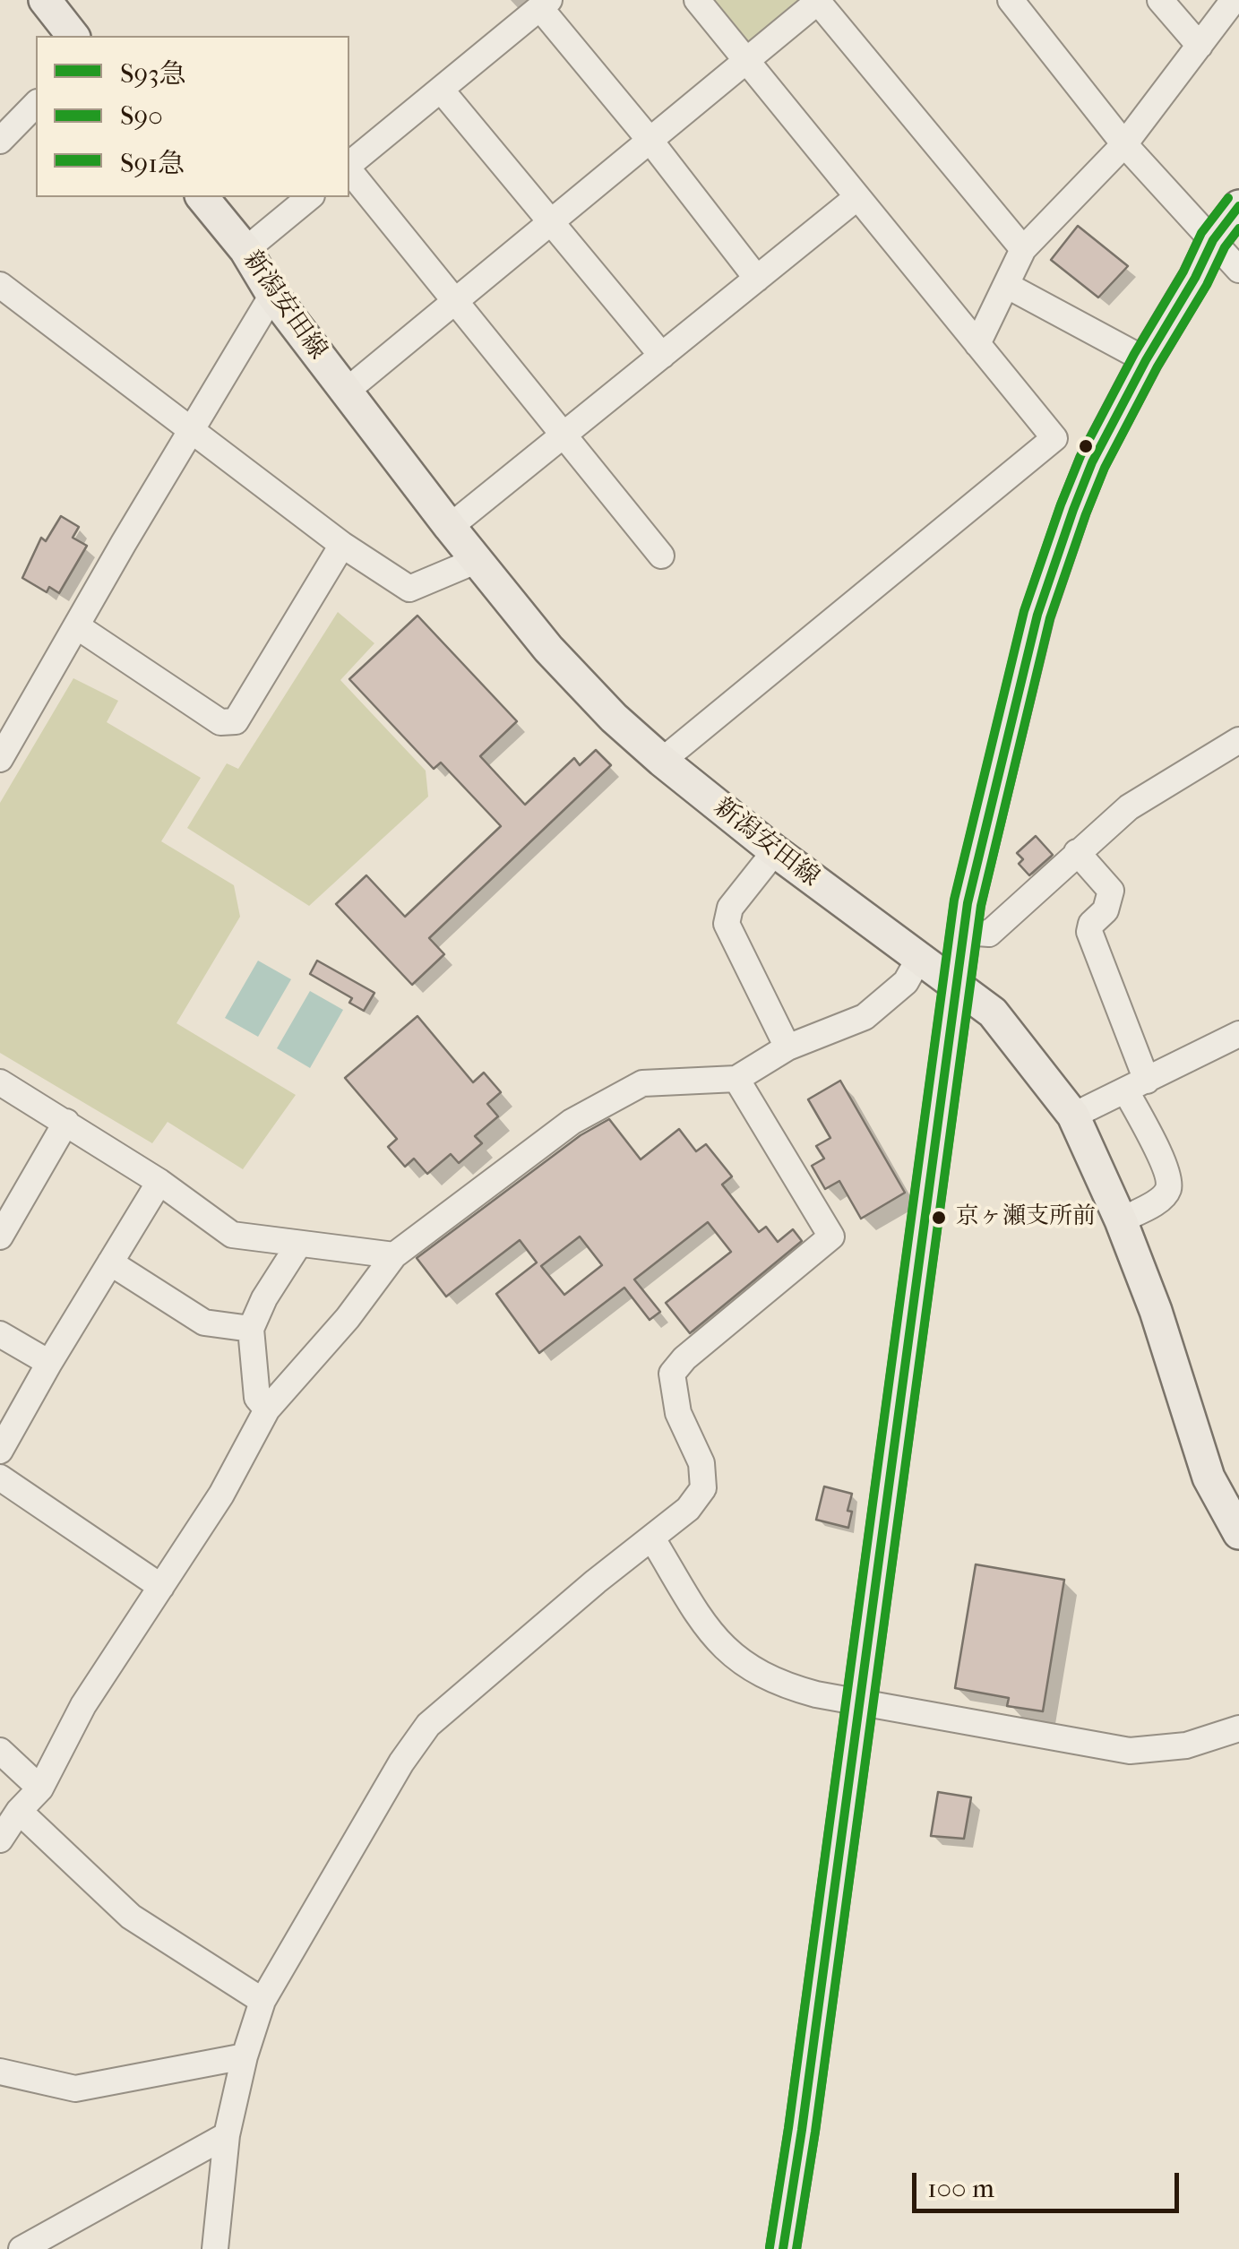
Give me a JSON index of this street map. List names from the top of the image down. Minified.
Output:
{"streets":{"main road":["新潟安田線"]},"places":["京ヶ瀬支所前"],"lines":["transit line S91急","transit line S93急","transit line S90"],"legend":["S93急","S90","S91急"],"scale_bar":"100 m"}
